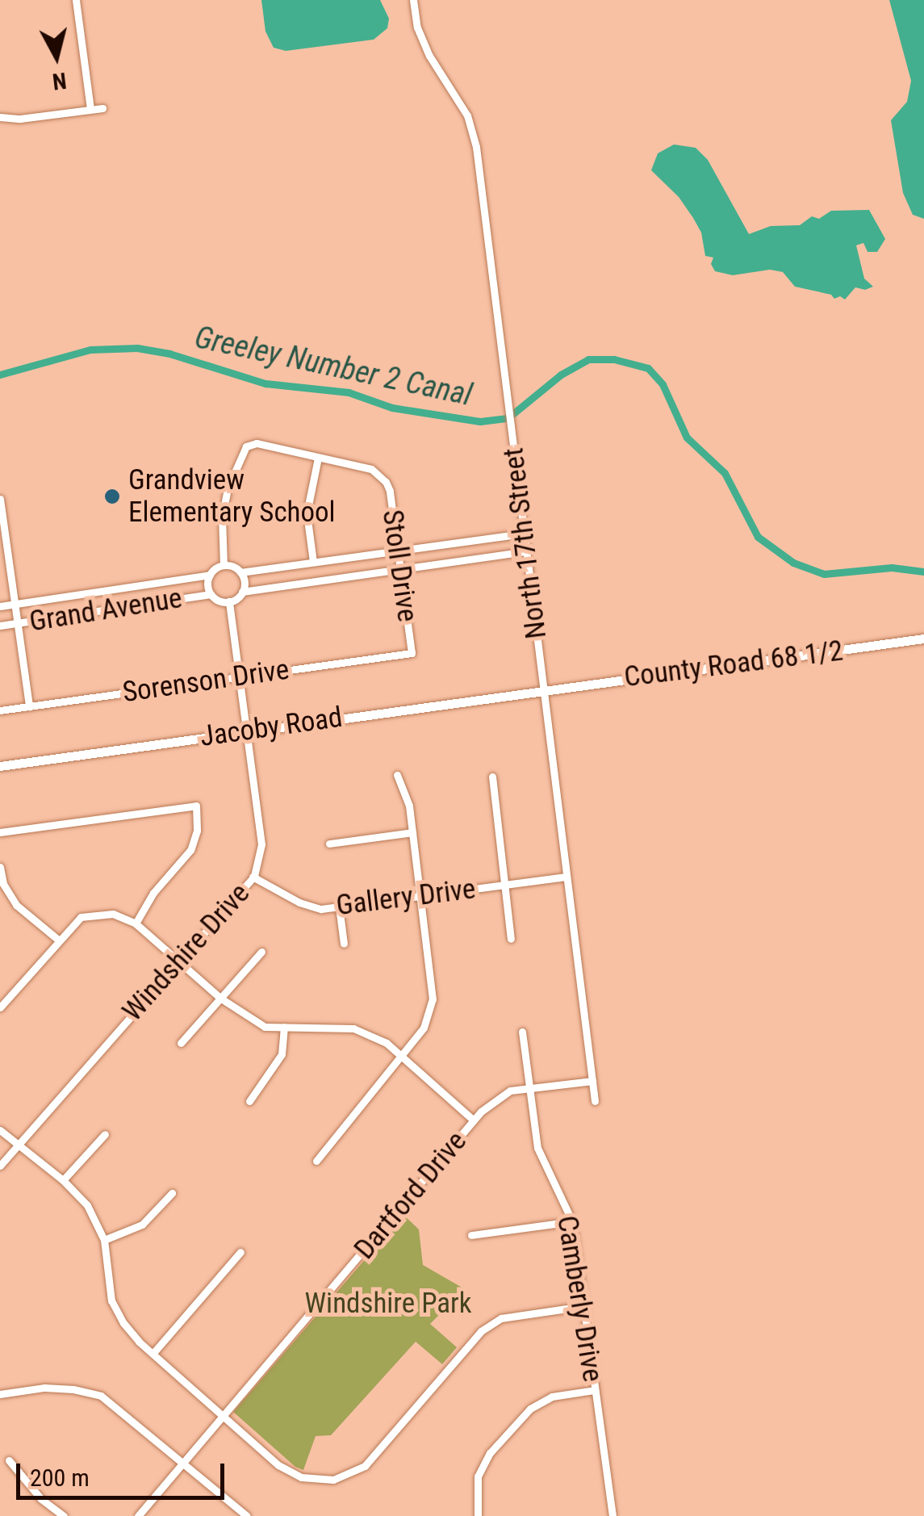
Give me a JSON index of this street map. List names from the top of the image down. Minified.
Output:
{"streets":{"street":["North 17th Street","Stoll Drive","Grand Avenue","County Road 68 1/2","Sorenson Drive","Jacoby Road","Gallery Drive","Windshire Drive","Dartford Drive","Camberly Drive"]},"crossings":[["North 17th Street","County Road 68 1/2"],["North 17th Street","Jacoby Road"],["North 17th Street","Gallery Drive"],["North 17th Street","Dartford Drive"],["Stoll Drive","Grand Avenue"],["Stoll Drive","Sorenson Drive"],["Stoll Drive","Windshire Drive"],["Grand Avenue","Windshire Drive"],["County Road 68 1/2","Jacoby Road"],["Sorenson Drive","Windshire Drive"],["Jacoby Road","Windshire Drive"],["Gallery Drive","Windshire Drive"],["Dartford Drive","Camberly Drive"]],"water":["Greeley Number 2 Canal"],"parks":["Windshire Park"],"places":["Grandview Elementary School"],"scale_bar":"200 m","north":"bottom"}
